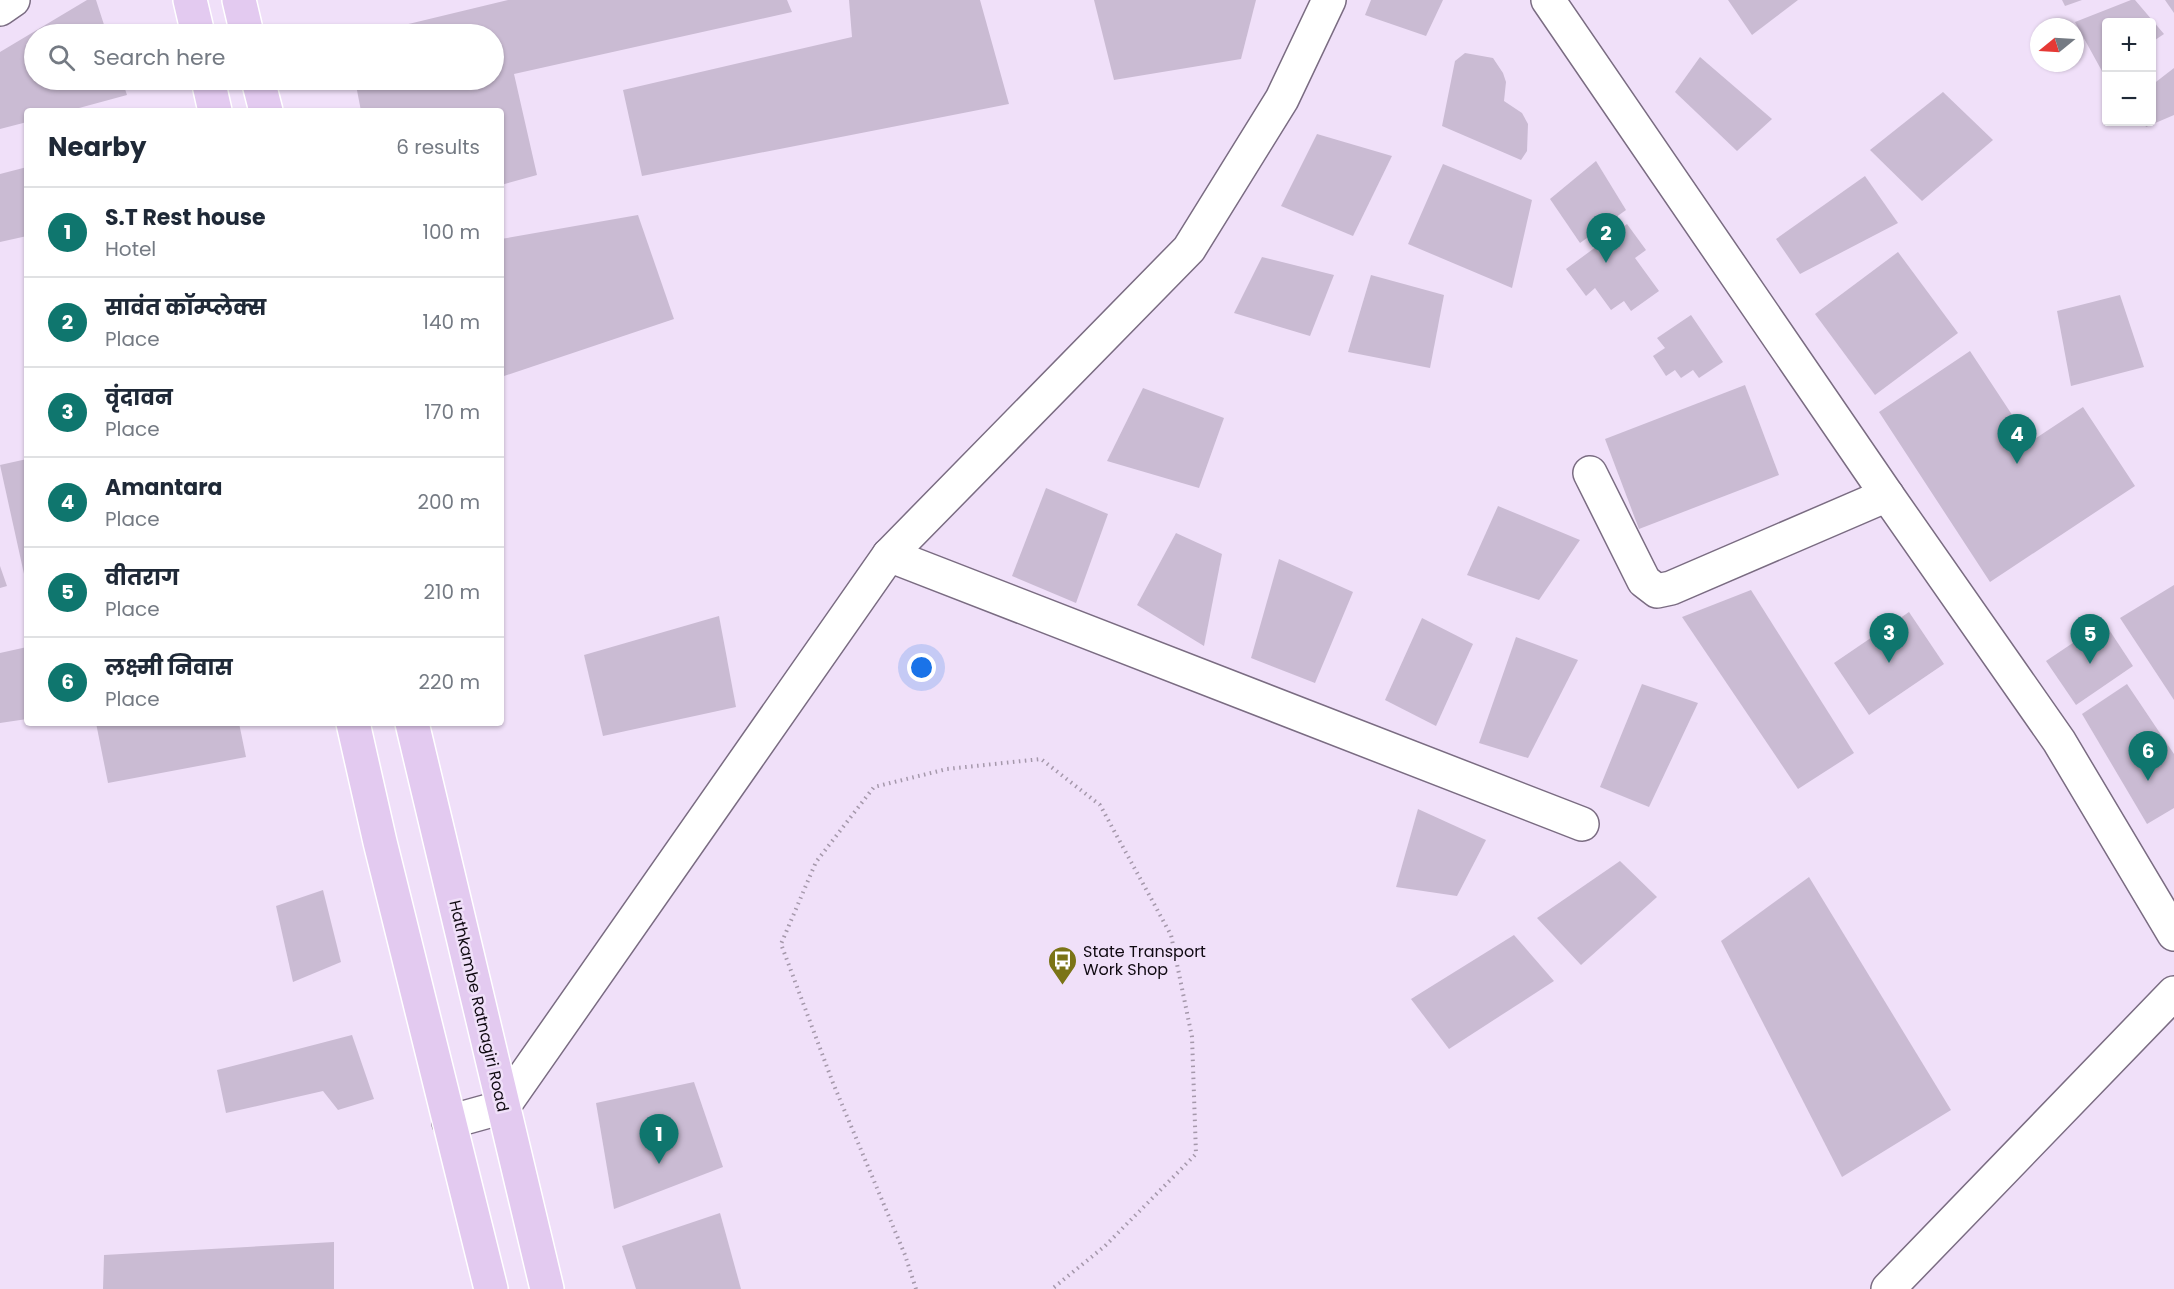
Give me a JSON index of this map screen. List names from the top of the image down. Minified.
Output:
{"streets":{"main road":["Hathkambe Ratnagiri Road"]},"places":{"bus stop":["State Transport Work Shop"]},"north":"left","page":{"map_buttons":["+","−"],"search":"Search here","heading":["Nearby","6 results"],"list":[{"mark":"1","name":"S.T Rest house","note":"Hotel","value":"100 m"},{"mark":"2","name":"सावंत कॉम्प्लेक्स","note":"Place","value":"140 m"},{"mark":"3","name":"वृंदावन","note":"Place","value":"170 m"},{"mark":"4","name":"Amantara","note":"Place","value":"200 m"},{"mark":"5","name":"वीतराग","note":"Place","value":"210 m"},{"mark":"6","name":"लक्ष्मी निवास","note":"Place","value":"220 m"}],"pins":["2","4","3","5","6","1"]}}
